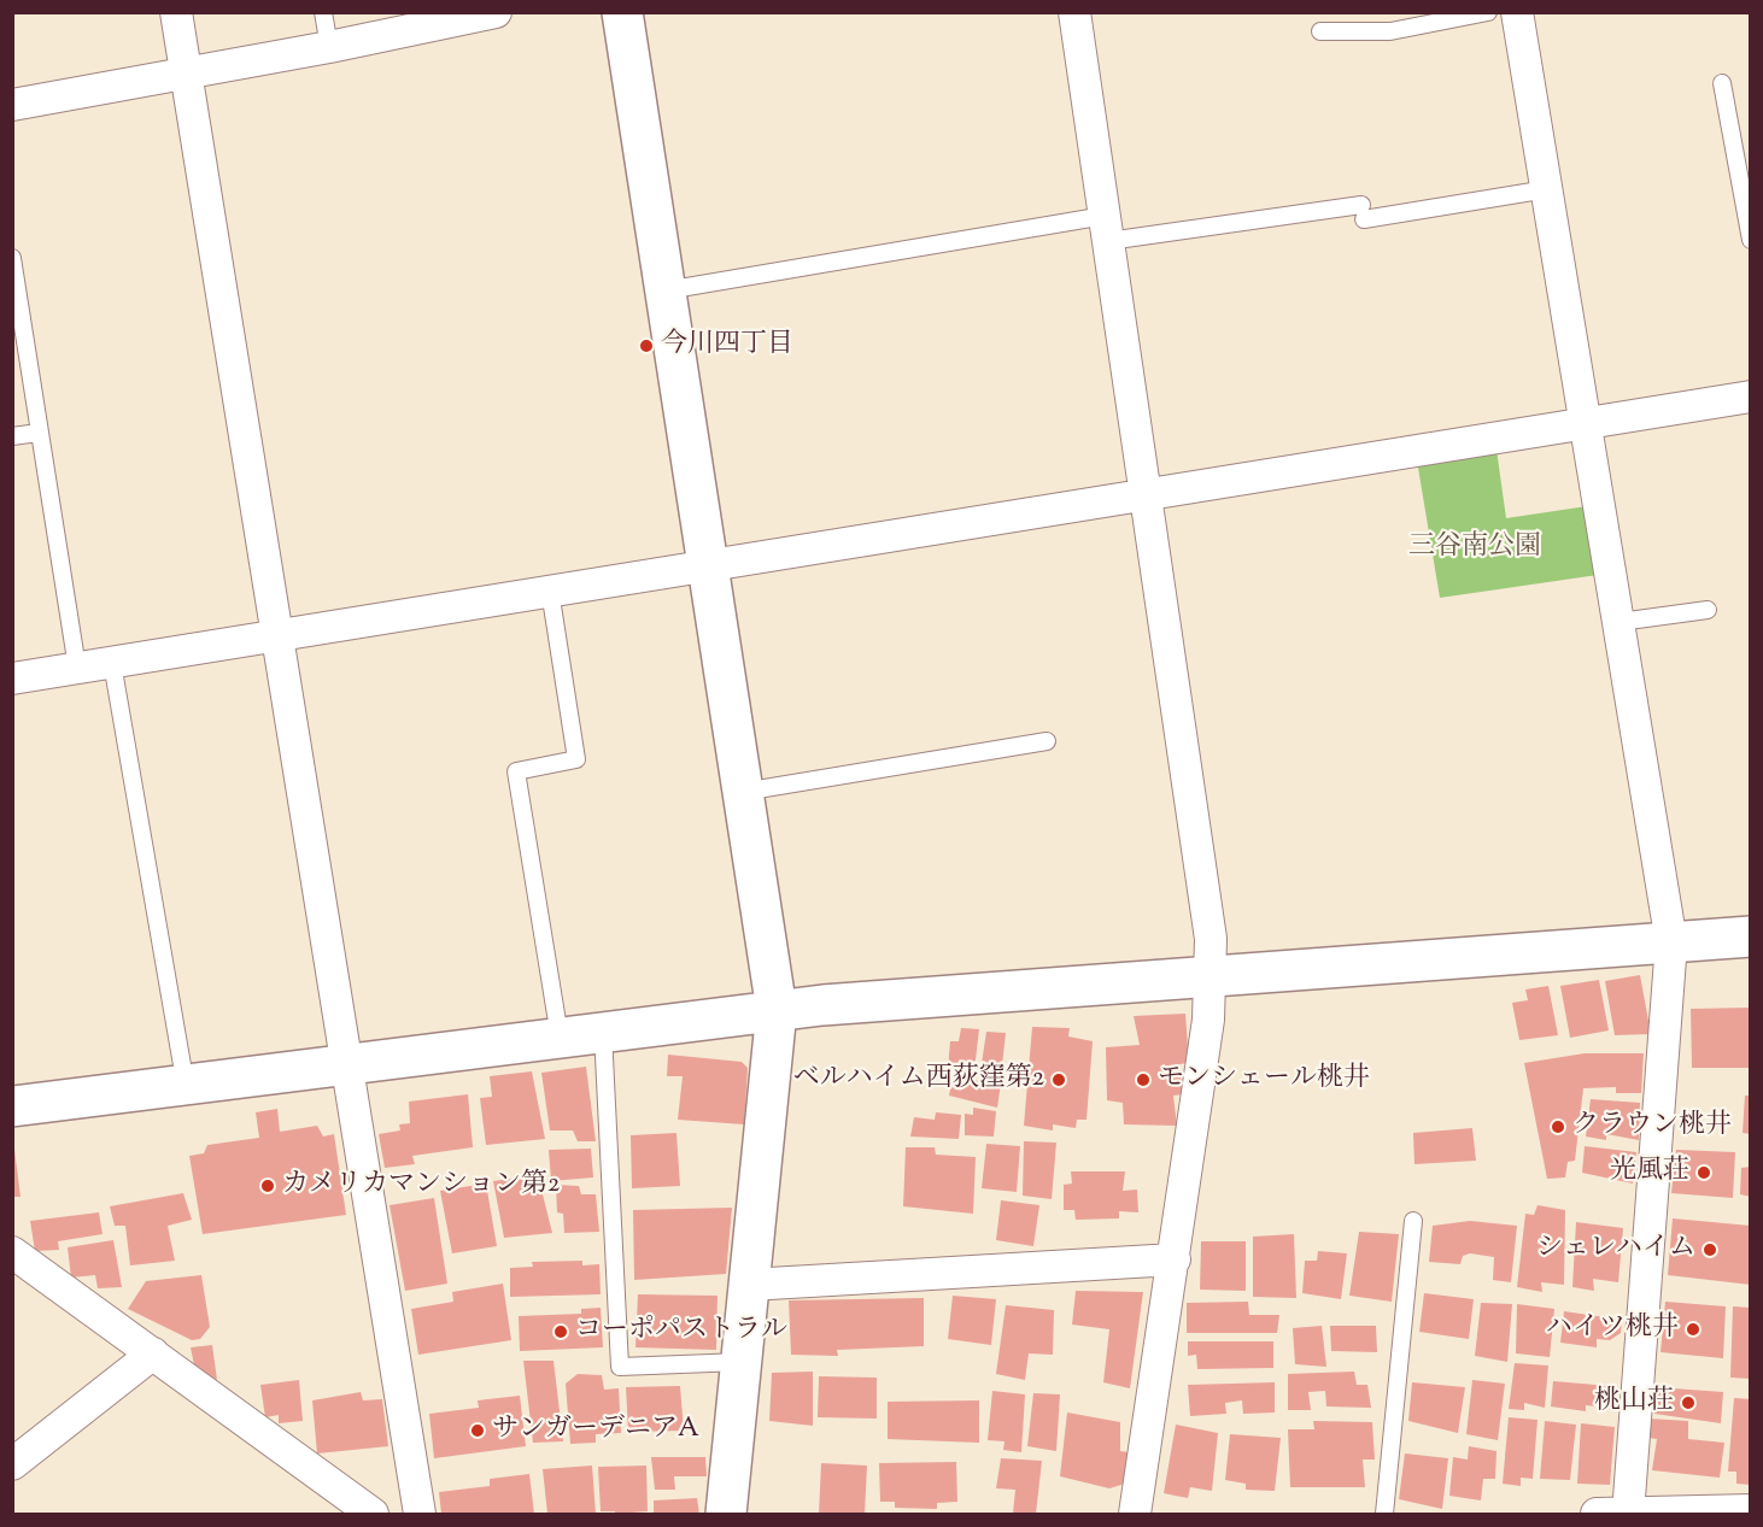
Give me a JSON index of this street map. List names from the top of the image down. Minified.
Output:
{"parks":["三谷南公園"],"places":["今川四丁目","ベルハイム西荻窪第2","モンシェール桃井","クラウン桃井","光風荘","カメリカマンション第2","シェレハイム","ハイツ桃井","コーポパストラル","桃山荘","サンガーデニアA"]}
